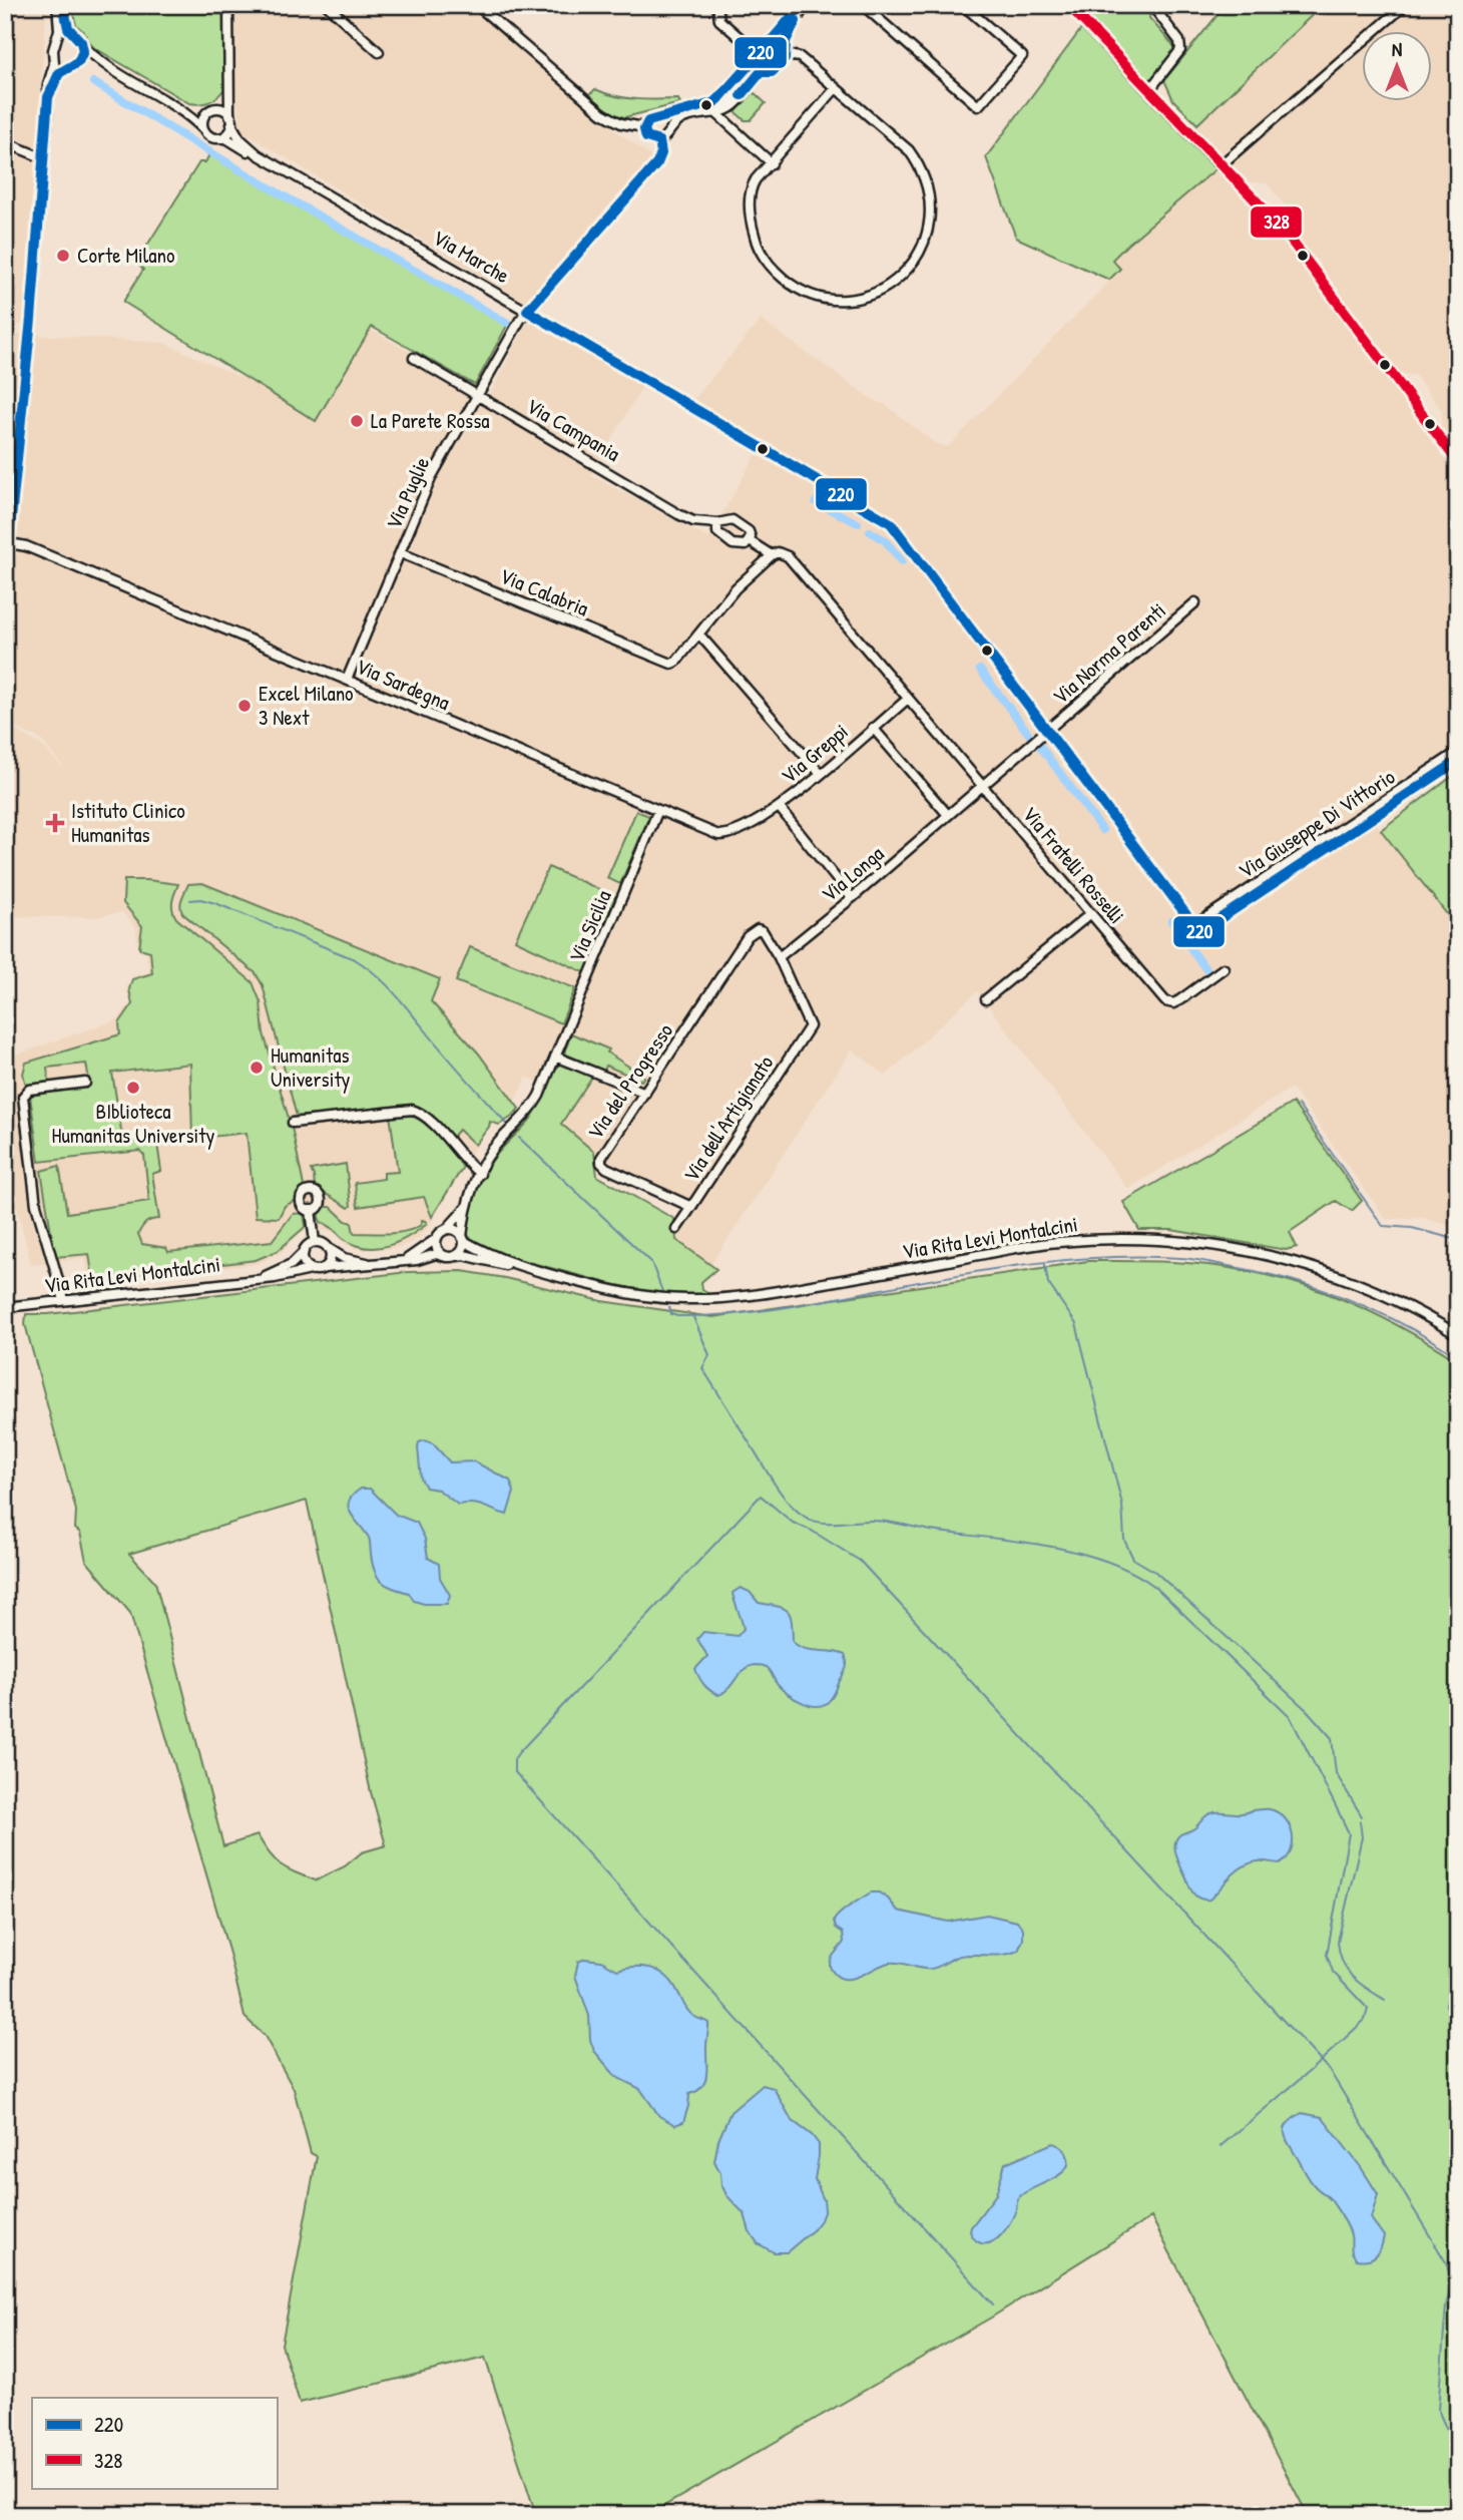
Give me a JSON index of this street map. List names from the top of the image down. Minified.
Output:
{"streets":{"street":["Via Marche","Via Campania","Via Puglie","Via Calabria","Via Norma Parenti","Via Sardegna","Via Greppi","Via Giuseppe Di Vittorio","Via Fratelli Rosselli","Via Longa","Via Sicilia","Via del Progresso","Via dell'Artigianato","Via Rita Levi Montalcini"]},"crossings":[["Via Marche","Via Puglie"],["Via Marche","Via Norma Parenti"],["Via Marche","Via Giuseppe Di Vittorio"],["Via Campania","Via Puglie"],["Via Campania","Via Greppi"],["Via Campania","Via Fratelli Rosselli"],["Via Puglie","Via Calabria"],["Via Puglie","Via Sardegna"],["Via Norma Parenti","Via Fratelli Rosselli"],["Via Norma Parenti","Via Longa"],["Via Sardegna","Via Greppi"],["Via Sardegna","Via Sicilia"],["Via Greppi","Via Fratelli Rosselli"],["Via Longa","Via del Progresso"],["Via Longa","Via dell'Artigianato"],["Via del Progresso","Via dell'Artigianato"]],"places":{"other":["Corte Milano","La Parete Rossa","Excel Milano 3 Next","Humanitas University","BIblioteca Humanitas University"],"health":["Istituto Clinico Humanitas"]},"lines":["transit line 220","transit line 328"],"legend":["220","328"],"north":"top"}
